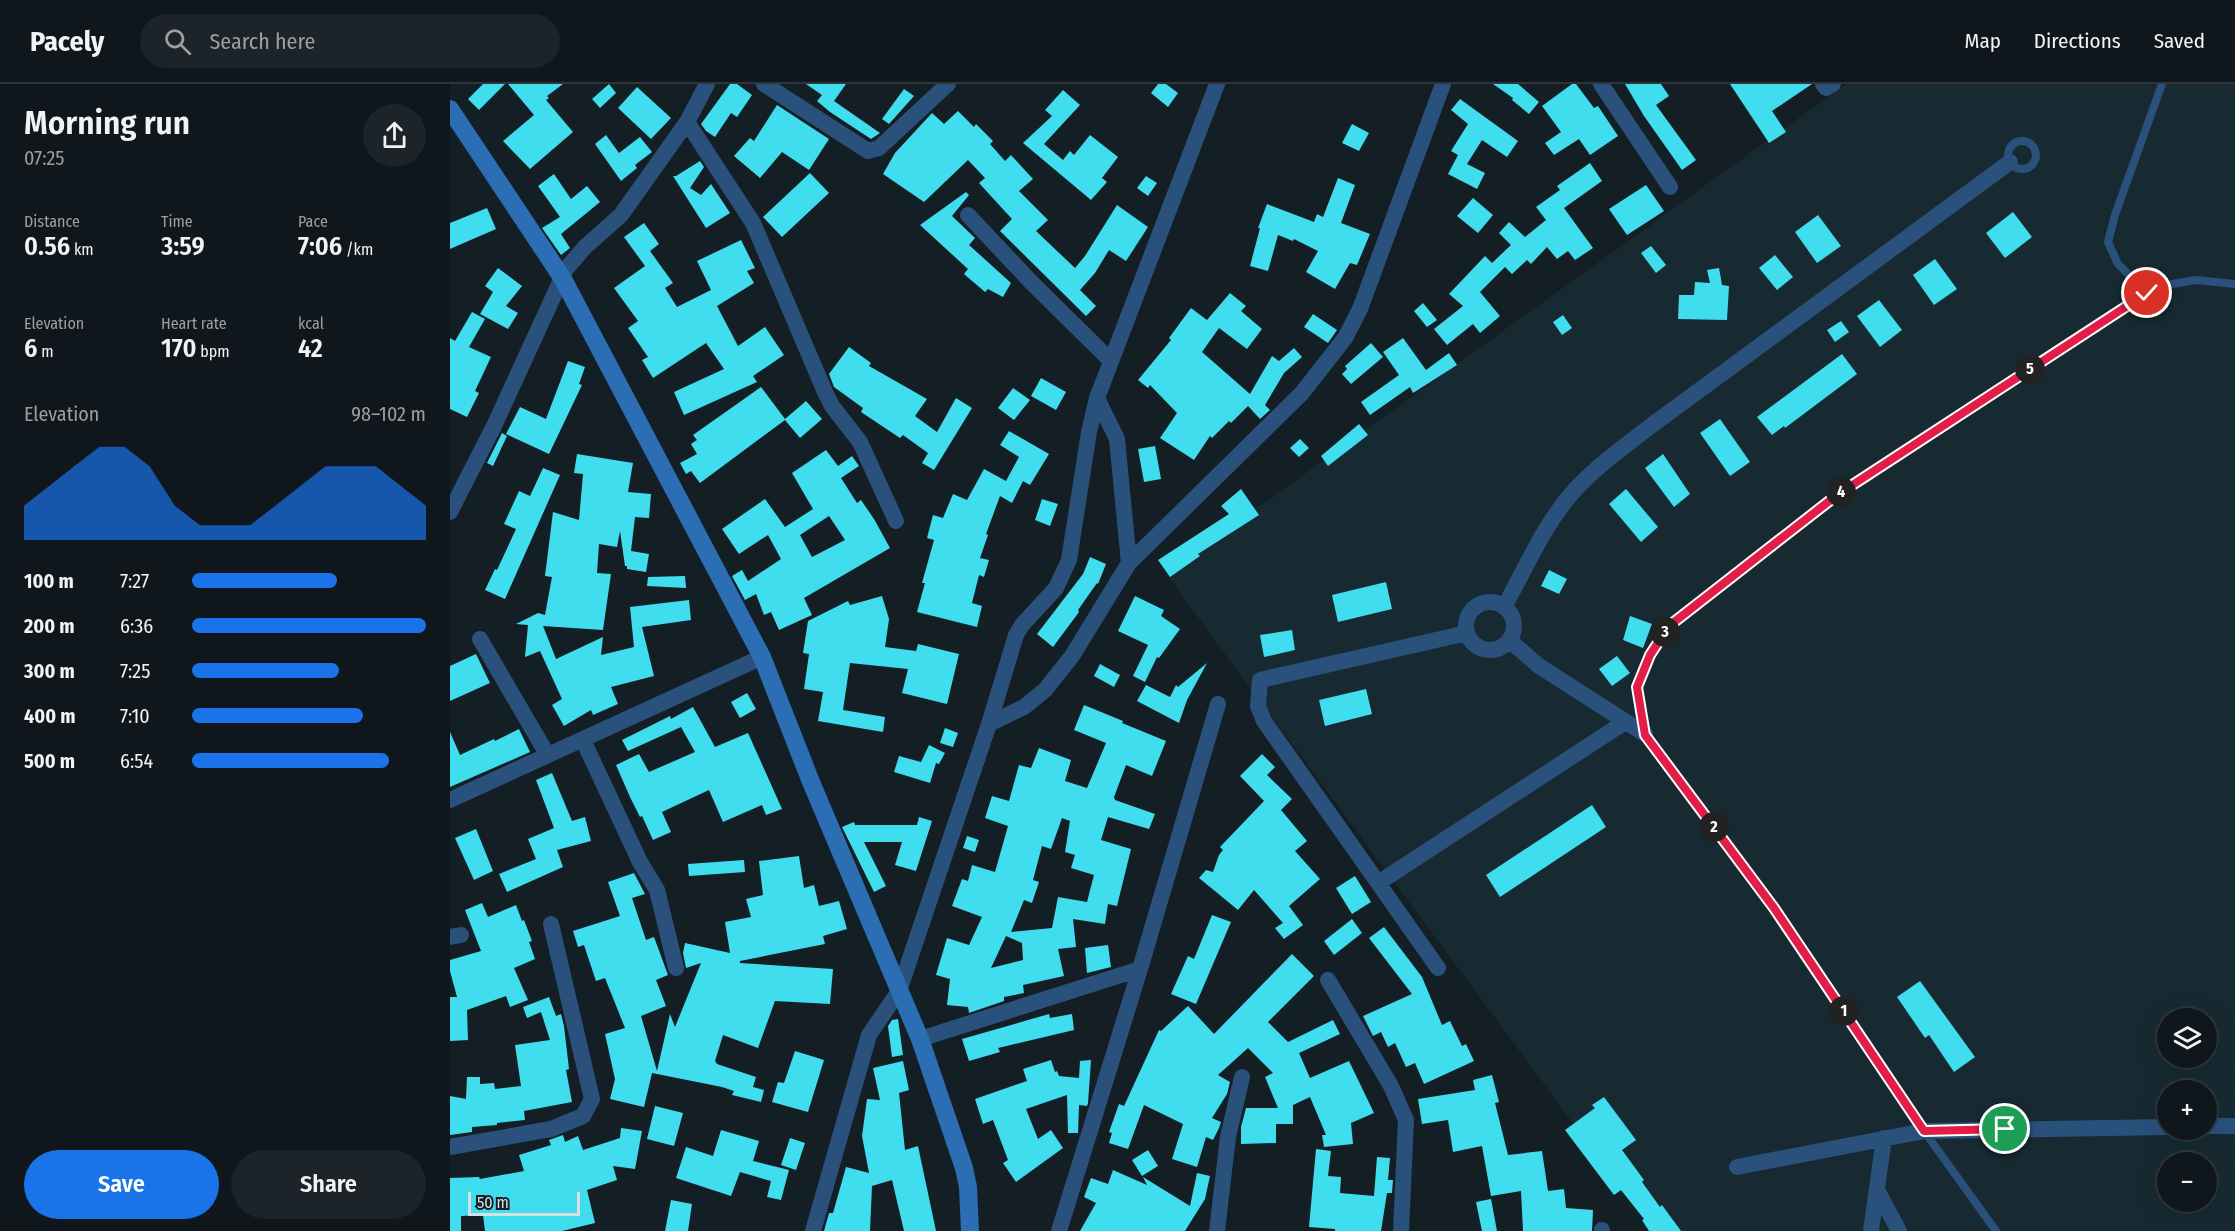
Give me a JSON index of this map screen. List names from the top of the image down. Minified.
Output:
{"scale_bar":"50 m","page":{"header":"Pacely","search":"Search here","nav":["Map","Directions","Saved"],"heading":["Morning run","07:25"],"stats":[["Distance","0.56 km"],["Time","3:59"],["Pace","7:06 /km"],["Elevation","6 m"],["Heart rate","170 bpm"],["kcal","42"]],"pins":["5","4","3","2","1"],"chart":["Elevation","98–102 m"],"list":[{"name":"100 m","note":"7:27"},{"name":"200 m","note":"6:36"},{"name":"300 m","note":"7:25"},{"name":"400 m","note":"7:10"},{"name":"500 m","note":"6:54"}],"map_buttons":["+","−"],"buttons":["Save","Share"],"scale":"50 m"}}
